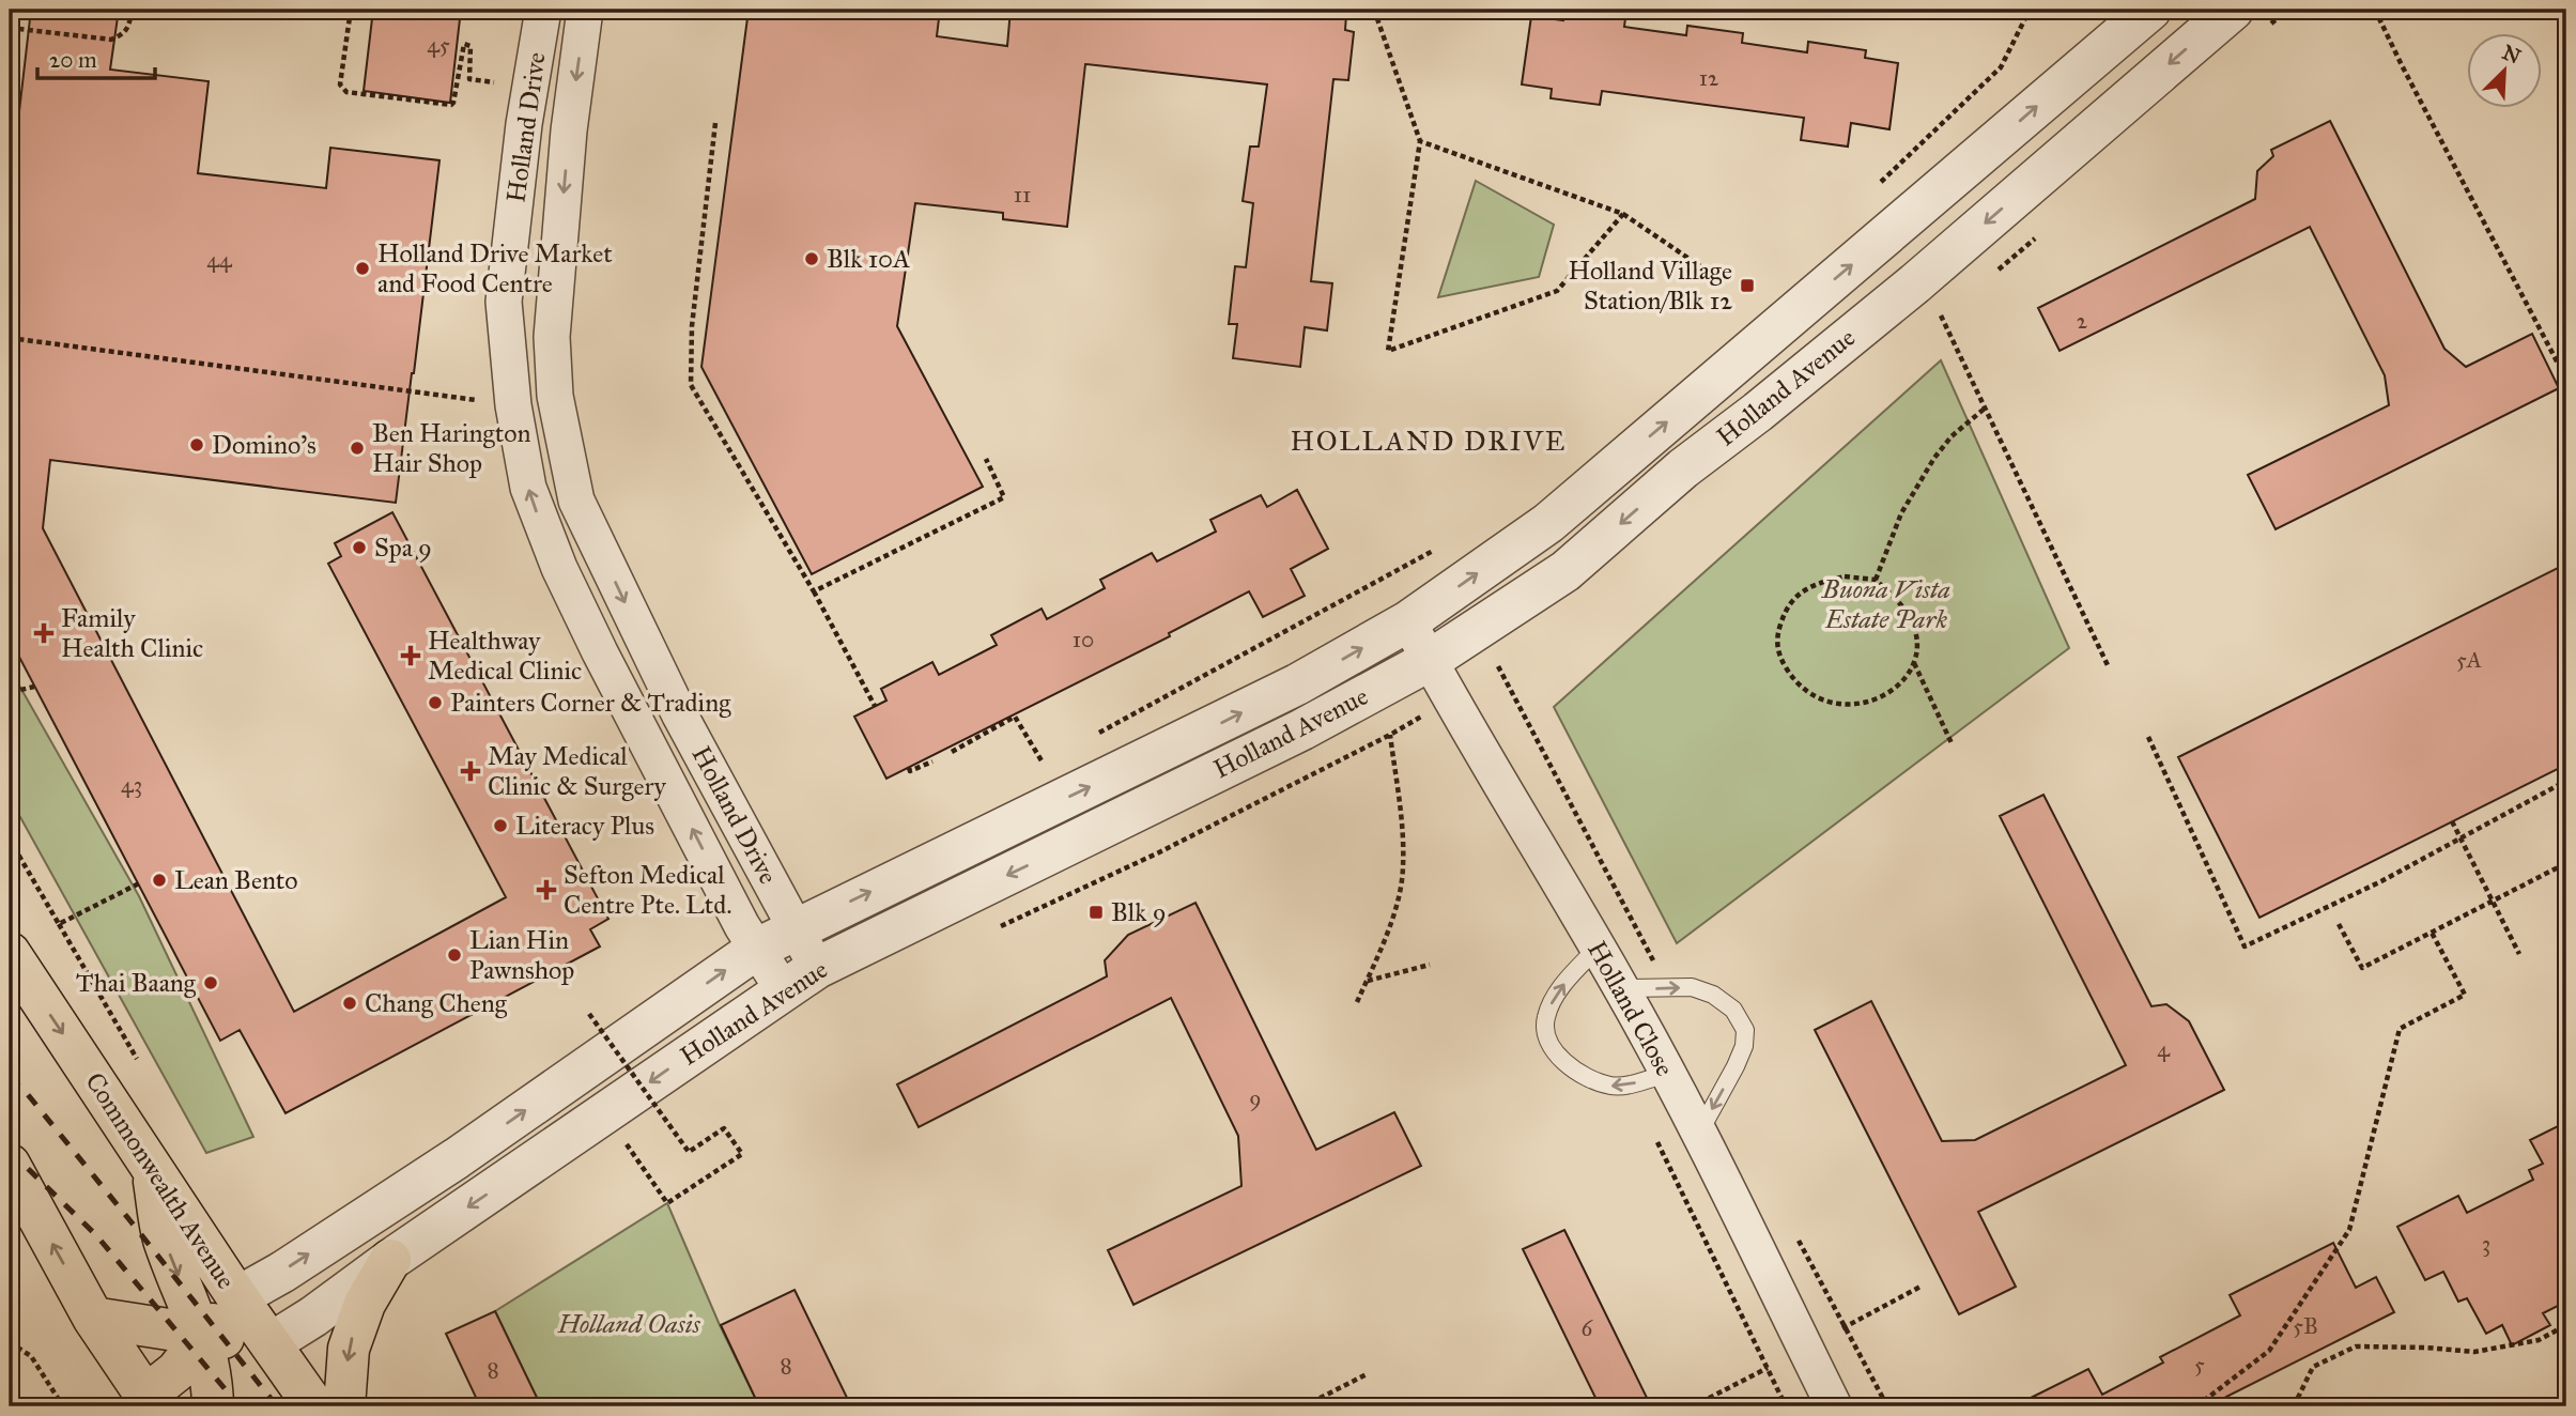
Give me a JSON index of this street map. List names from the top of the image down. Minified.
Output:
{"streets":{"main road":["Commonwealth Avenue"],"street":["Holland Drive","Holland Avenue","Holland Close"]},"crossings":[["Holland Drive","Holland Avenue"],["Holland Avenue","Holland Close"],["Holland Avenue","Commonwealth Avenue"]],"districts":["HOLLAND DRIVE"],"parks":["Buona Vista Estate Park","Holland Oasis"],"places":{"other":["Blk 10A","Holland Drive Market and Food Centre","Domino's","Ben Harington Hair Shop","Spa 9","Painters Corner & Trading","Literacy Plus","Lean Bento","Lian Hin Pawnshop","Thai Baang","Chang Cheng"],"transit":["Holland Village Station/Blk 12","Blk 9"],"health":["Family Health Clinic","Healthway Medical Clinic","May Medical Clinic & Surgery","Sefton Medical Centre Pte. Ltd."]},"house_numbers":["45","12","11","44","2","10","5A","43","4","9","3","5B","6","5","8","8"],"scale_bar":"20 m","north":"top right"}
